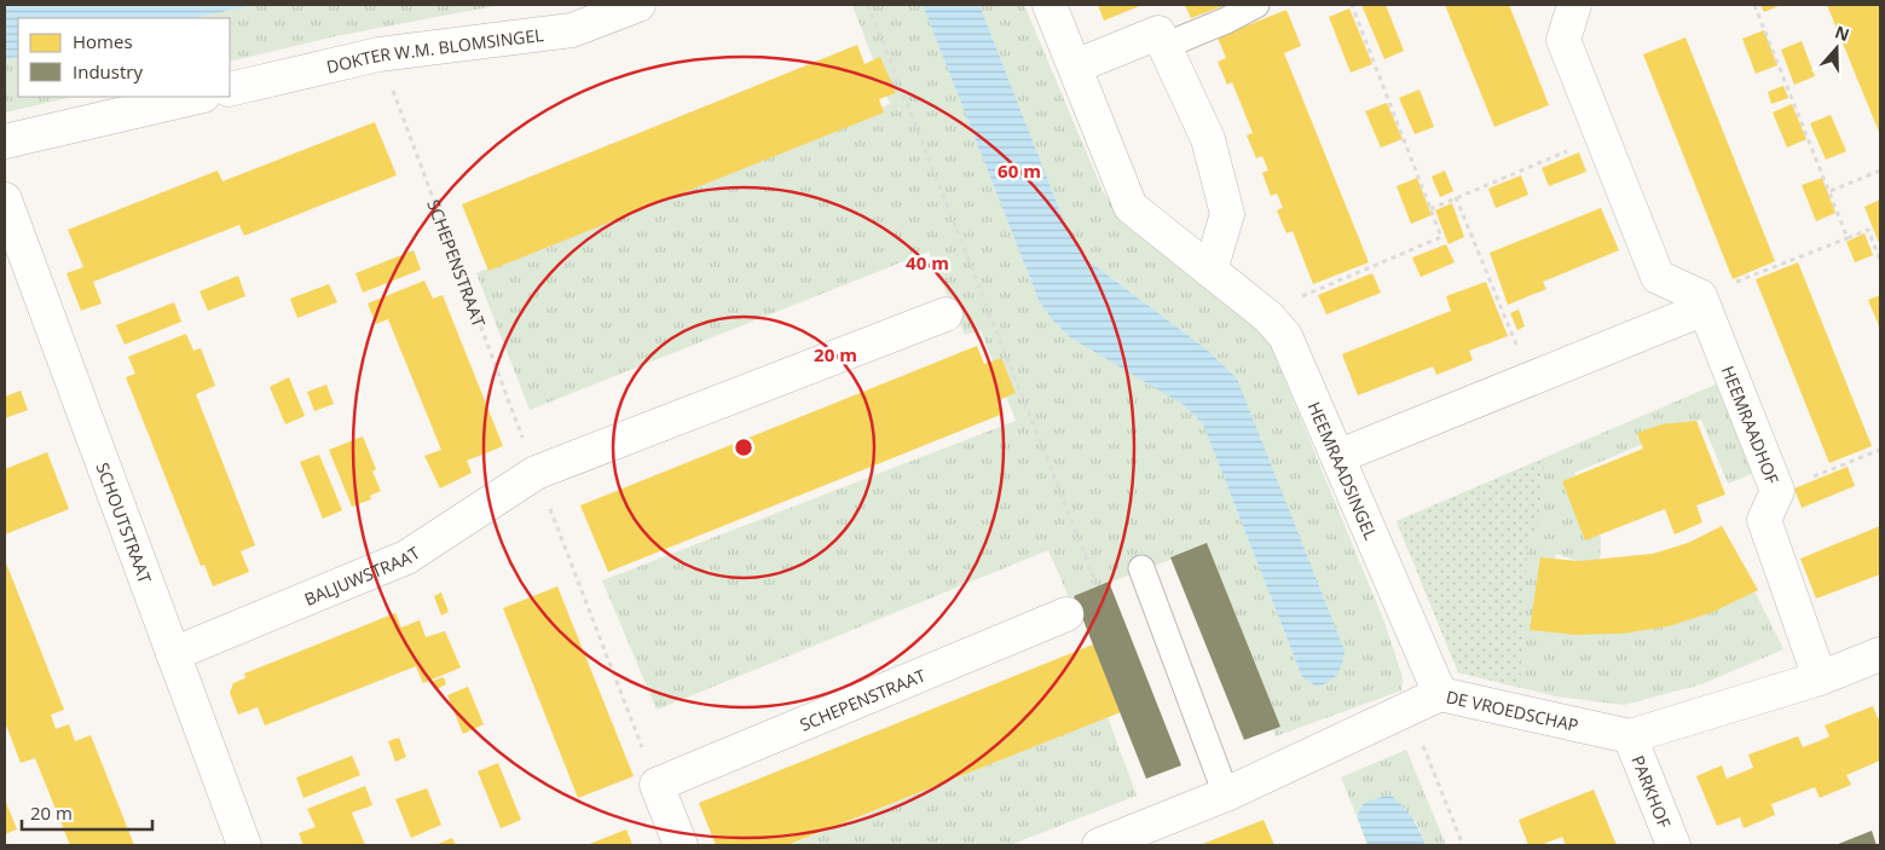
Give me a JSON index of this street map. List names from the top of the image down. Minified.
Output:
{"streets":{"street":["DOKTER W.M. BLOMSINGEL","SCHEPENSTRAAT","HEEMRAADHOF","HEEMRAADSINGEL","SCHOUTSTRAAT","BALJUWSTRAAT","DE VROEDSCHAP","PARKHOF"]},"crossings":[["DOKTER W.M. BLOMSINGEL","SCHEPENSTRAAT"],["SCHEPENSTRAAT","BALJUWSTRAAT"],["HEEMRAADHOF","DE VROEDSCHAP"],["HEEMRAADSINGEL","DE VROEDSCHAP"],["SCHOUTSTRAAT","BALJUWSTRAAT"],["DE VROEDSCHAP","PARKHOF"]],"legend":["Homes","Industry"],"scale_bar":"20 m","north":"top","rings":["60 m","40 m","20 m"]}
